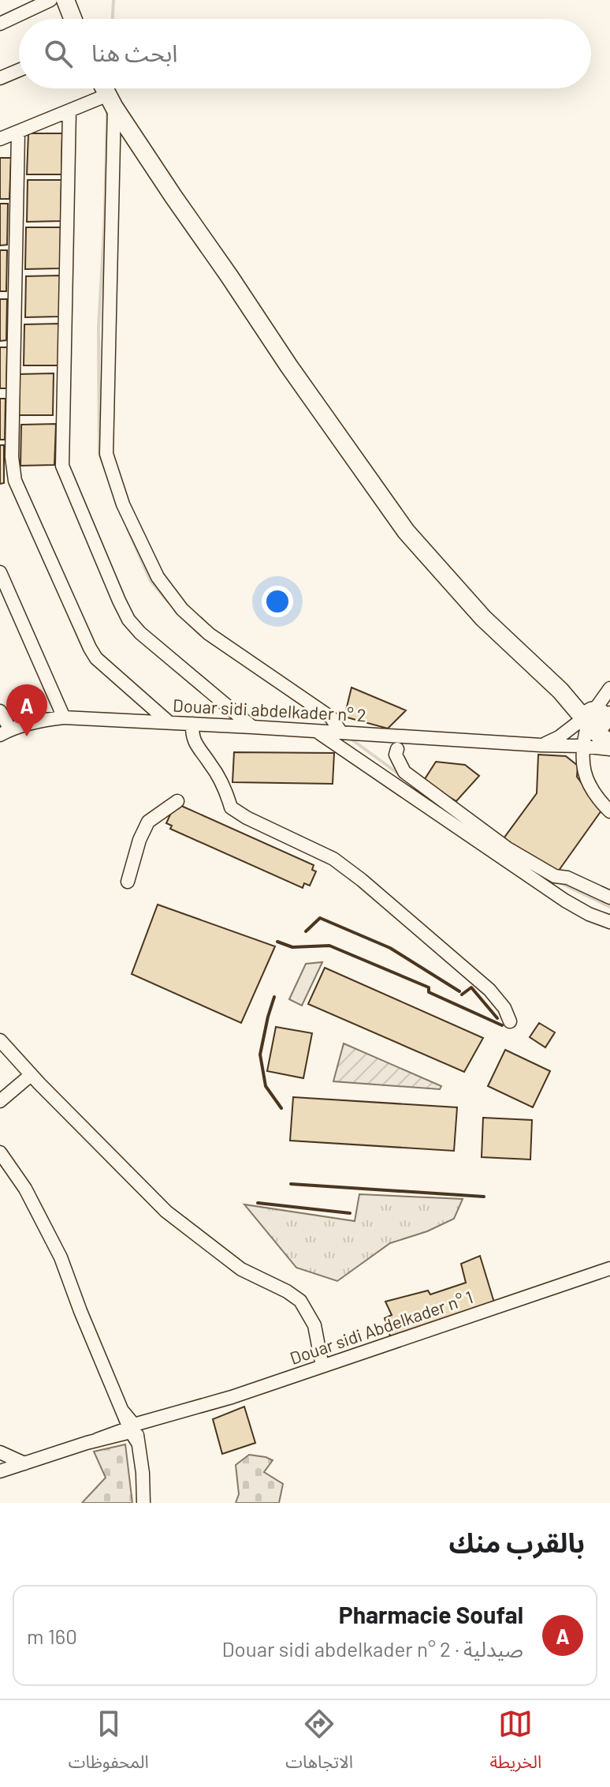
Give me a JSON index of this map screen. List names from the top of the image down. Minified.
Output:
{"streets":{"street":["Douar sidi abdelkader n° 2","Douar sidi Abdelkader n° 1"]},"page":{"search":"ابحث هنا","pins":"A","heading":"بالقرب منك","list":[{"mark":"A","name":"Pharmacie Soufal","note":"صيدلية · Douar sidi abdelkader n° 2","value":"160 m"}],"nav":["الخريطة","الاتجاهات","المحفوظات"]}}
